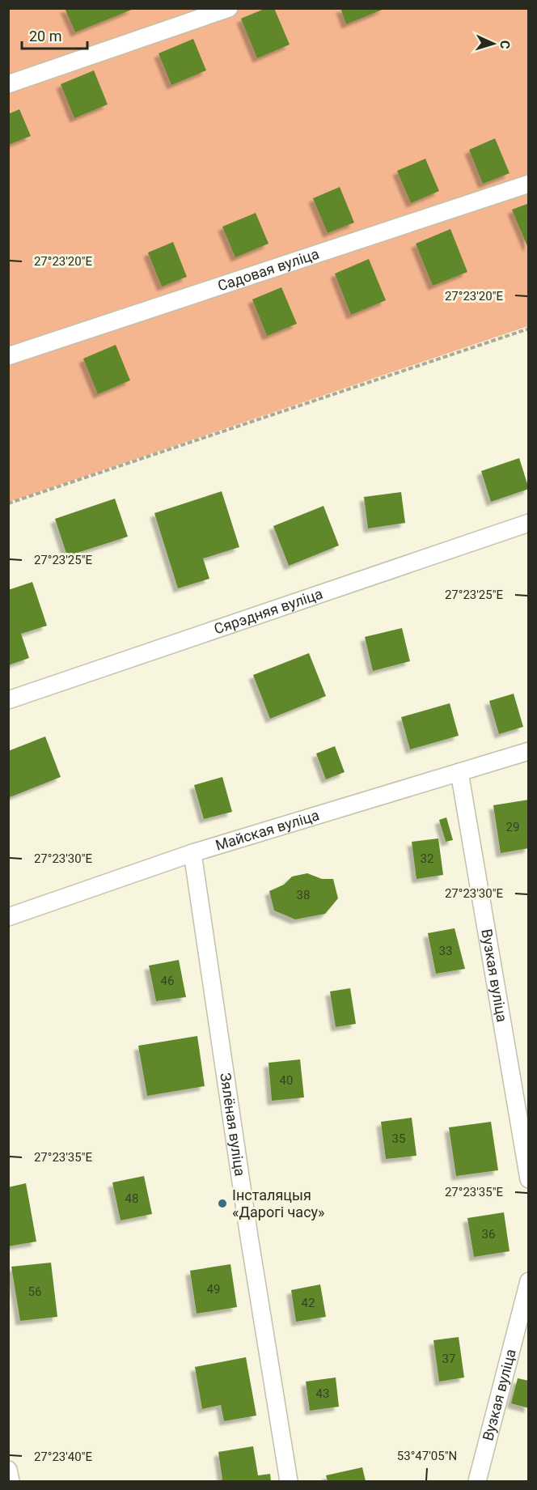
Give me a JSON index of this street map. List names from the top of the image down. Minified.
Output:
{"streets":{"street":["Садовая вуліца","Сярэдняя вуліца","Майская вуліца","Вузкая вуліца","Зялёная вуліца"]},"crossings":[["Майская вуліца","Вузкая вуліца"],["Майская вуліца","Зялёная вуліца"]],"places":["Інсталяцыя «Дарогі часу»"],"house_numbers":["29","32","38","33","46","40","35","48","36","49","56","42","37","43"],"scale_bar":"20 m","north":"right","coordinates":["27°23'20\"E","27°23'25\"E","27°23'30\"E","27°23'35\"E","53°47'05\"N","27°23'40\"E"]}
